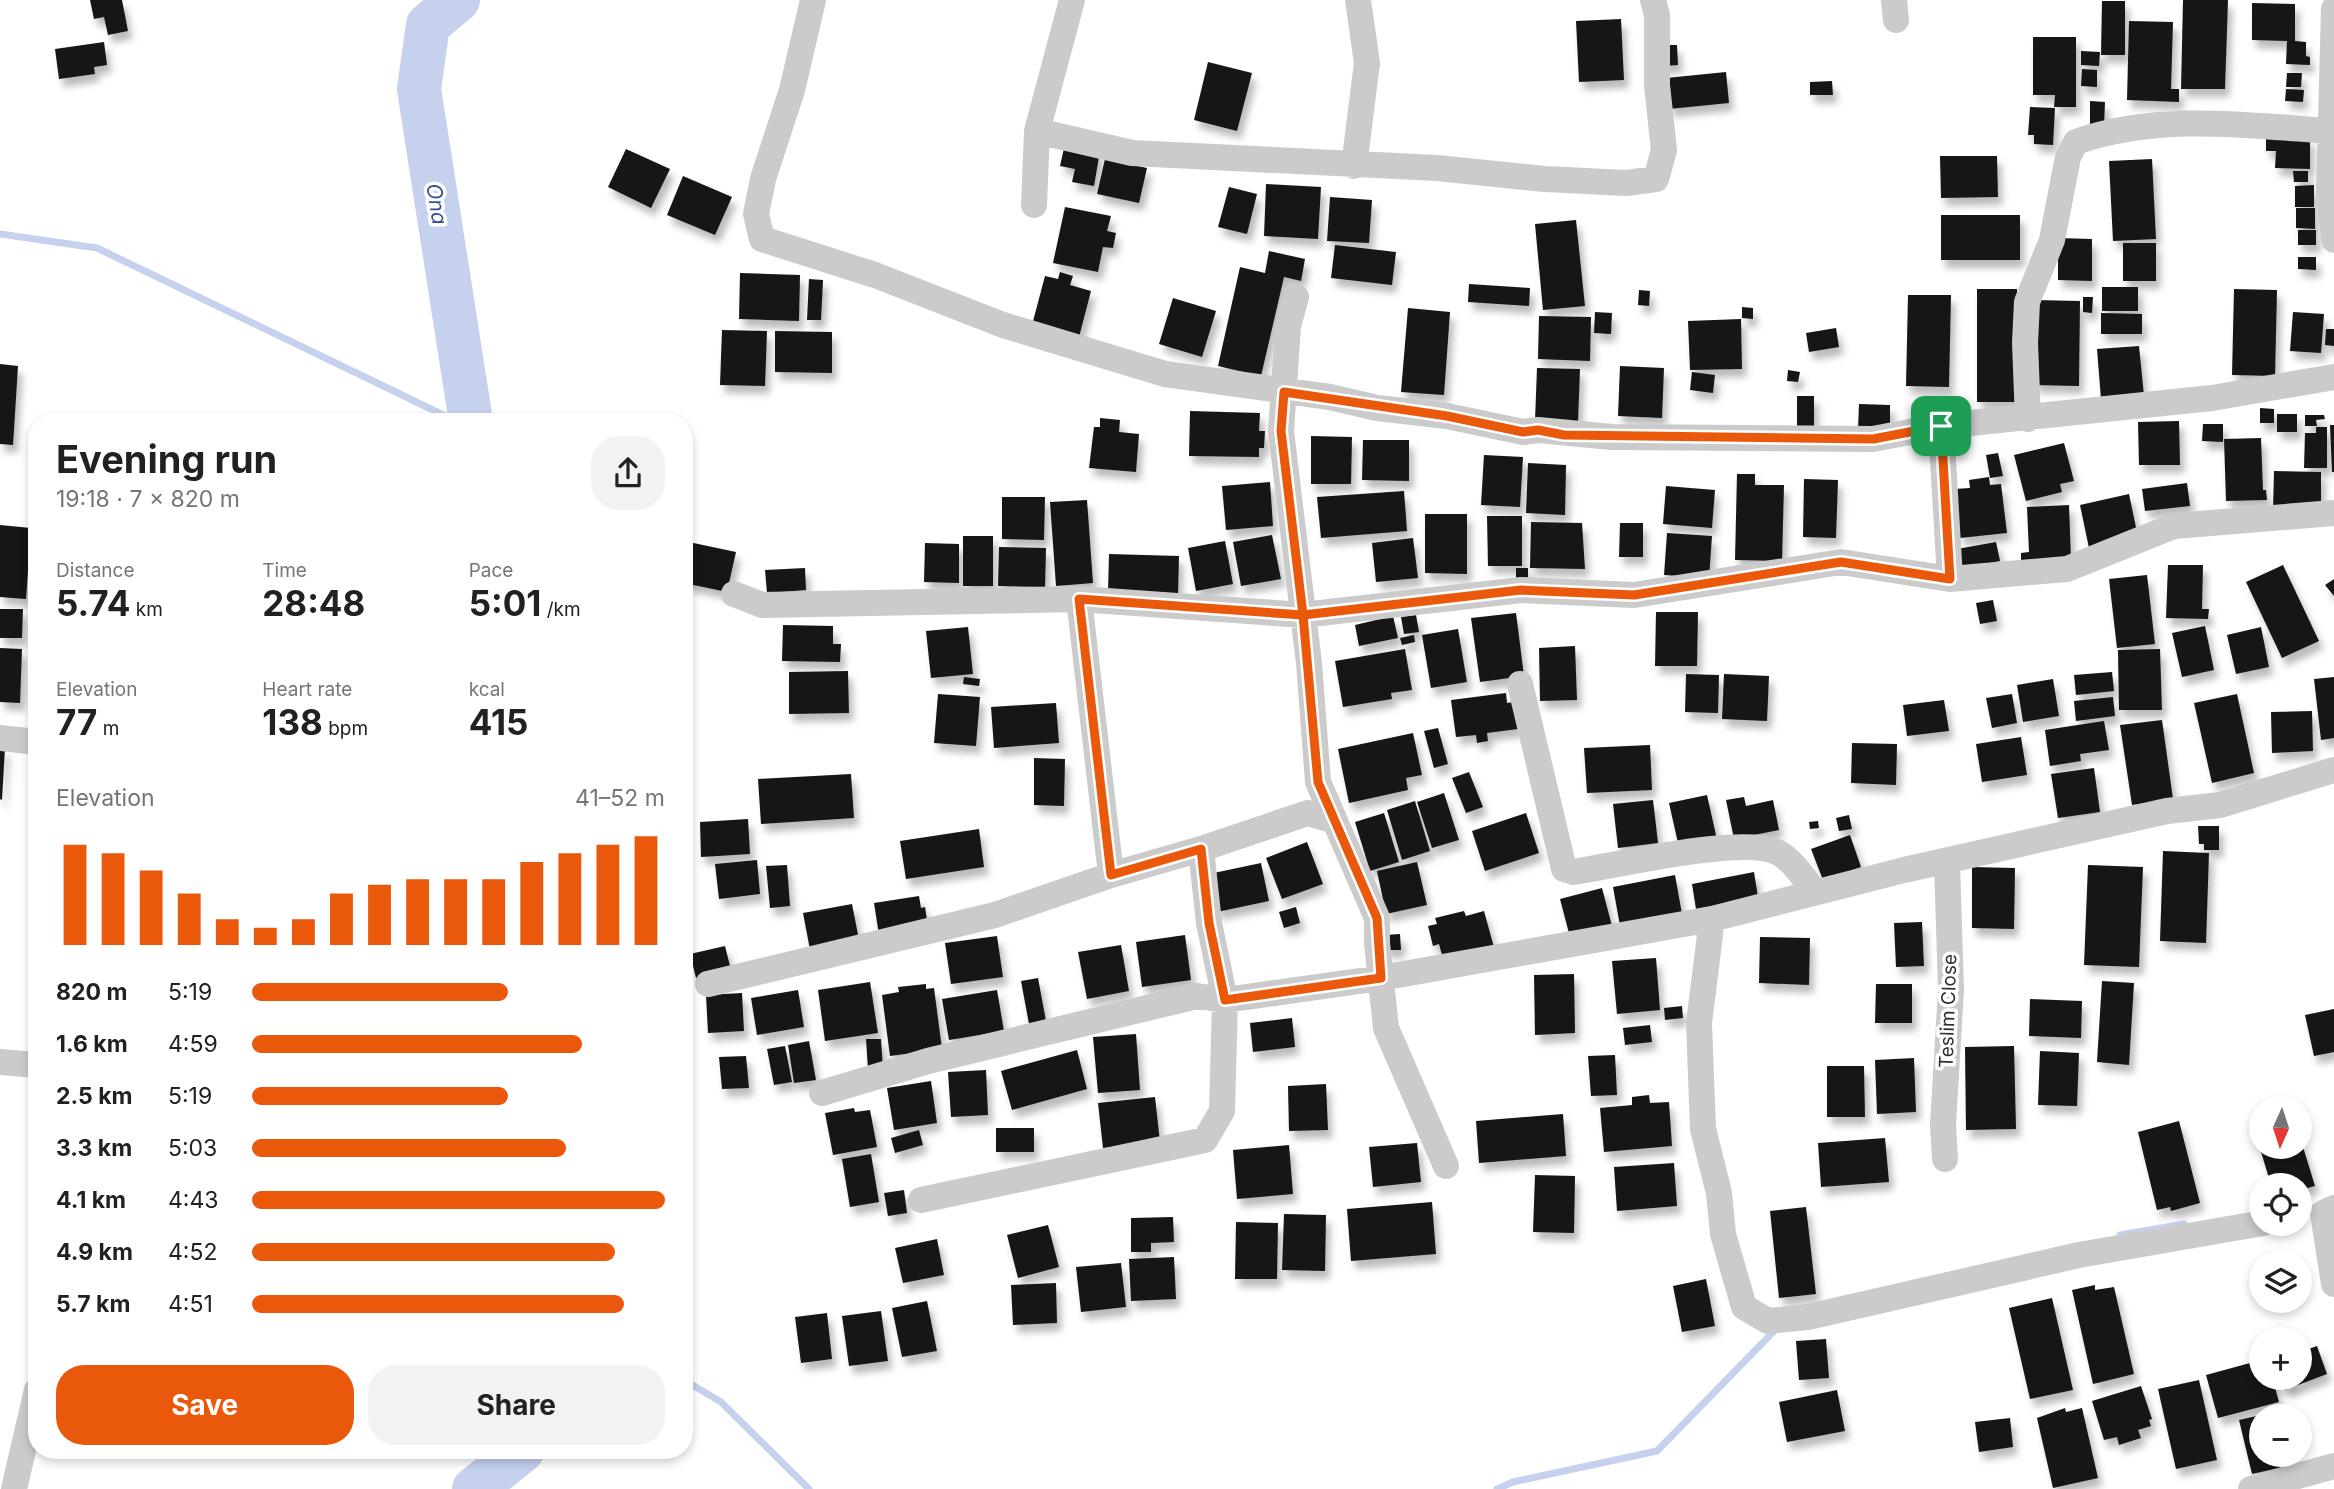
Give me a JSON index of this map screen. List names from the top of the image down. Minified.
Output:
{"streets":{"street":["Teslim Close"]},"water":["Ona"],"north":"bottom","page":{"heading":["Evening run","19:18 · 7 × 820 m"],"stats":[["Distance","5.74 km"],["Time","28:48"],["Pace","5:01 /km"],["Elevation","77 m"],["Heart rate","138 bpm"],["kcal","415"]],"chart":["Elevation","41–52 m"],"list":[{"name":"820 m","note":"5:19"},{"name":"1.6 km","note":"4:59"},{"name":"2.5 km","note":"5:19"},{"name":"3.3 km","note":"5:03"},{"name":"4.1 km","note":"4:43"},{"name":"4.9 km","note":"4:52"},{"name":"5.7 km","note":"4:51"}],"map_buttons":["+","−"],"buttons":["Save","Share"]}}
